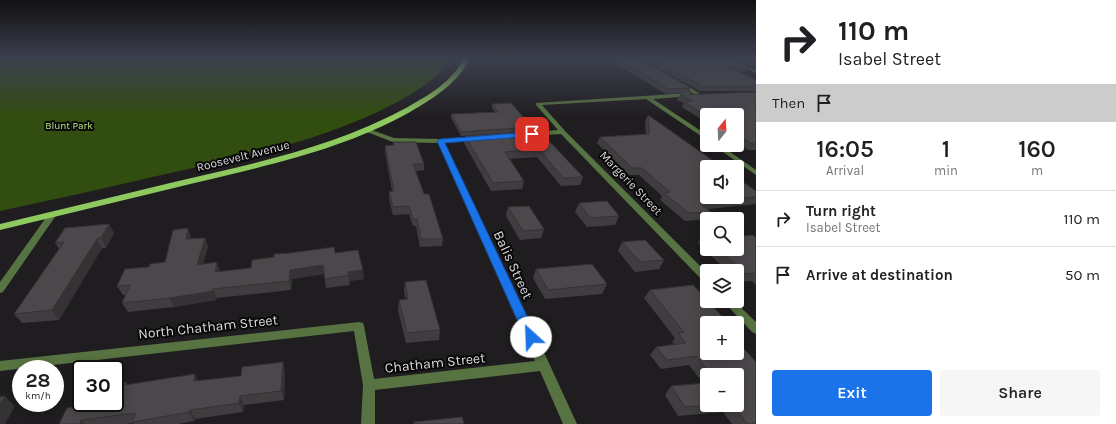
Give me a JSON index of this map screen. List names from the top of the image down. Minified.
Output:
{"streets":{"main road":["Roosevelt Avenue"],"street":["Margerie Street","Balis Street","North Chatham Street","Chatham Street"]},"crossings":[["Balis Street","Chatham Street"],["North Chatham Street","Chatham Street"]],"parks":["Blunt Park"],"north":"top","page":{"turn":["110 m","Isabel Street"],"then":"Then","map_buttons":["+","−"],"eta":["16:05","Arrival","1","min","160","m"],"list":[{"name":"Turn right","note":"Isabel Street","value":"110 m"},{"name":"Arrive at destination","value":"50 m"}],"speed":"28 km/h","limit":"30","buttons":["Exit","Share"]}}
